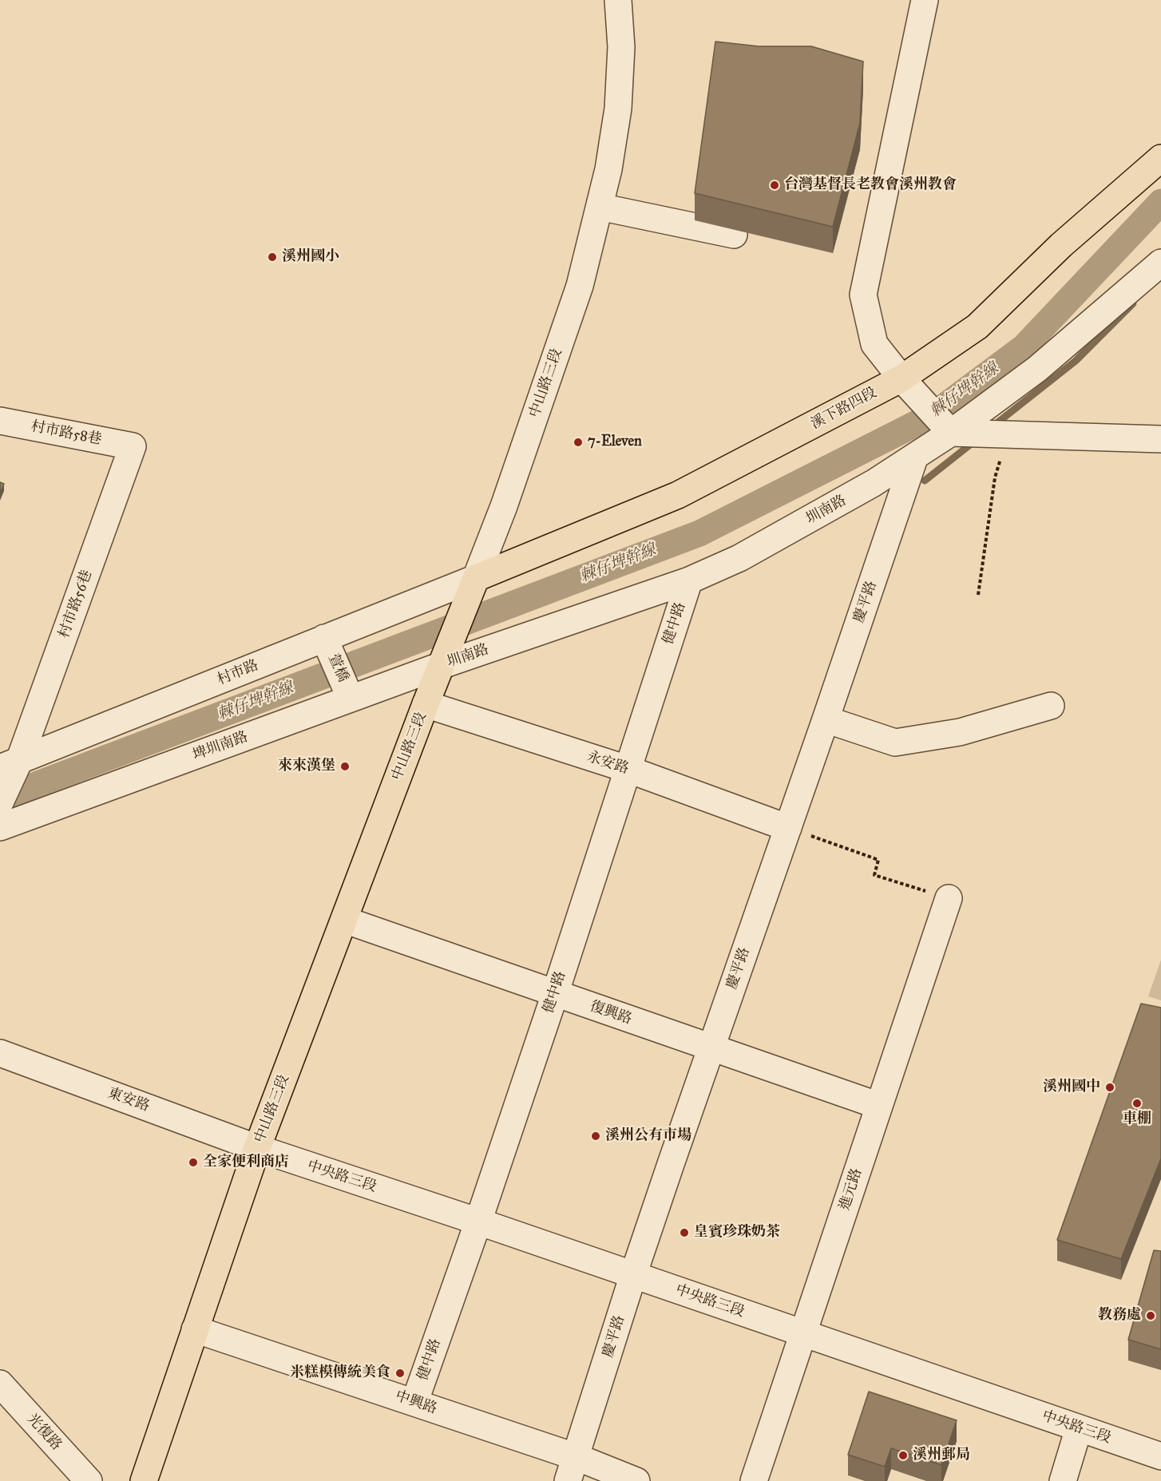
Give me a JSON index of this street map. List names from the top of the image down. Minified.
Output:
{"streets":{"main road":["中山路三段","溪下路四段"],"street":["村市路58巷","圳南路","慶平路","村市路56巷","健中路","萱橋","村市路","埤圳南路","永安路","復興路","東安路","中央路三段","進元路","中興路","光復路"]},"crossings":[["中山路三段","溪下路四段"],["中山路三段","圳南路"],["中山路三段","村市路"],["中山路三段","埤圳南路"],["中山路三段","永安路"],["中山路三段","復興路"],["中山路三段","東安路"],["中山路三段","中央路三段"],["中山路三段","中興路"],["溪下路四段","村市路"],["村市路58巷","村市路56巷"],["圳南路","慶平路"],["圳南路","健中路"],["圳南路","埤圳南路"],["慶平路","永安路"],["慶平路","復興路"],["慶平路","中央路三段"],["慶平路","中興路"],["村市路56巷","村市路"],["健中路","永安路"],["健中路","復興路"],["健中路","中央路三段"],["健中路","中興路"],["萱橋","村市路"],["萱橋","埤圳南路"],["復興路","進元路"],["東安路","中央路三段"],["中央路三段","進元路"]],"water":["棘仔埤幹線"],"places":["台灣基督長老教會溪州教會","溪州國小","7-Eleven","來來漢堡","溪州國中","車棚","溪州公有市場","全家便利商店","皇賓珍珠奶茶","教務處","米糕模傳統美食","溪州郵局"]}
